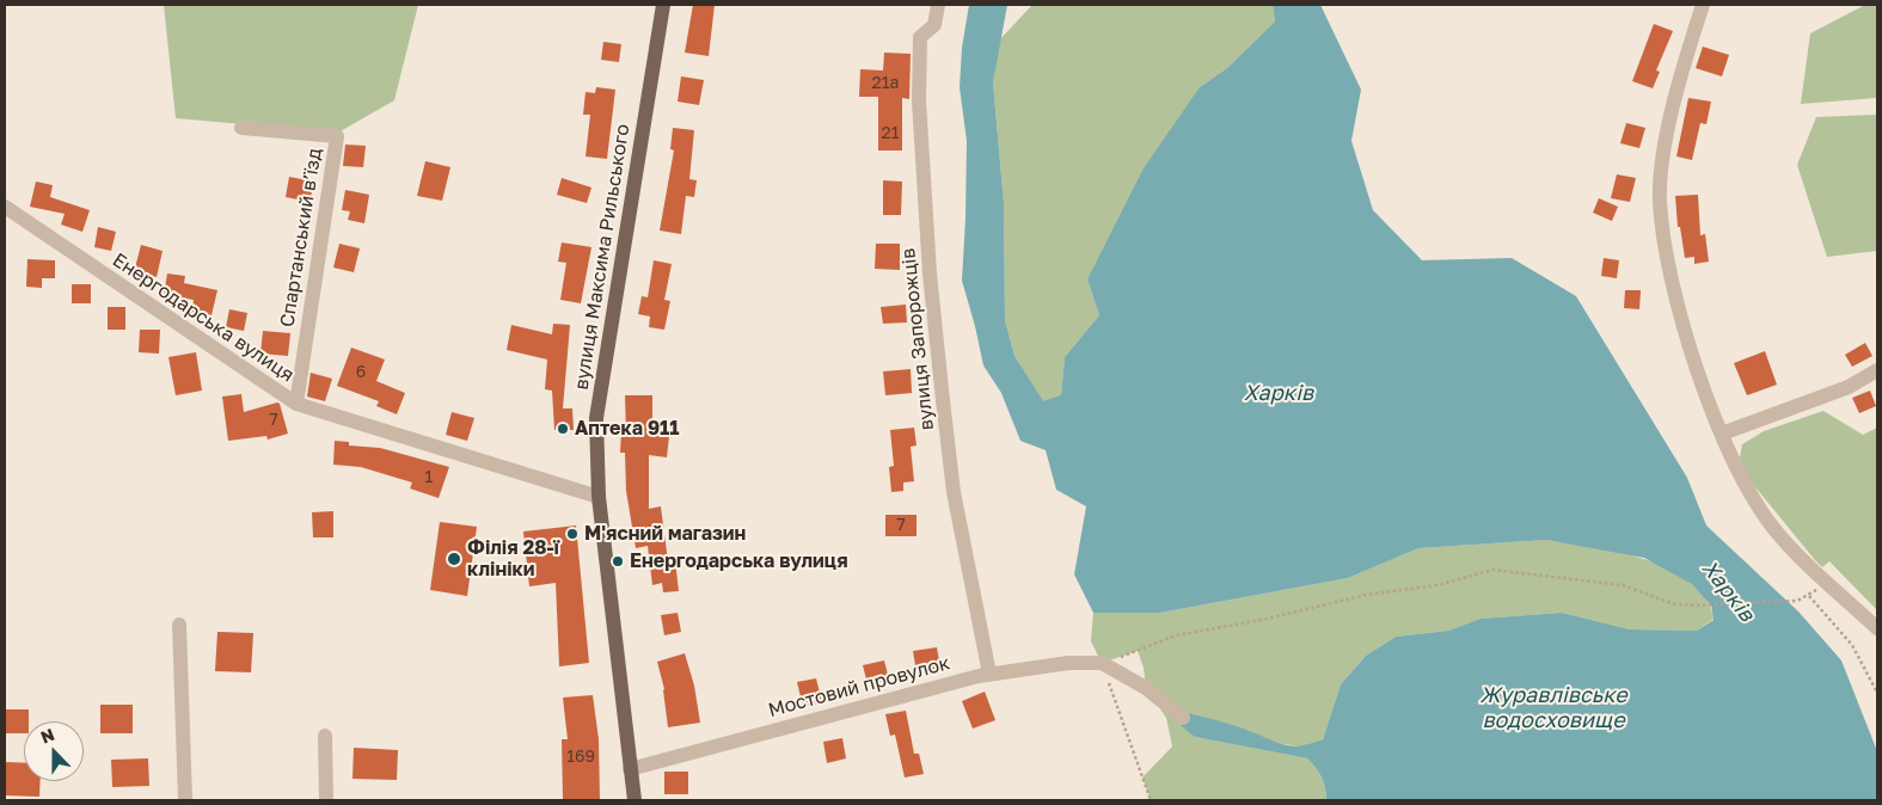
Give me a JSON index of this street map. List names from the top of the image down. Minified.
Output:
{"streets":{"main road":["вулиця Максима Рильського"],"street":["Спартанський в’їзд","Енергодарська вулиця","вулиця Запорожців","Мостовий провулок"]},"crossings":[["Спартанський в’їзд","Енергодарська вулиця"],["вулиця Максима Рильського","Енергодарська вулиця"],["вулиця Максима Рильського","Мостовий провулок"],["вулиця Запорожців","Мостовий провулок"]],"water":["Харків","Журавлівське водосховище"],"places":["Аптека 911","М'ясний магазин","Філія 28-ї клініки","Енергодарська вулиця"],"house_numbers":["21а","21","6","7","1","7","169"],"north":"top"}
